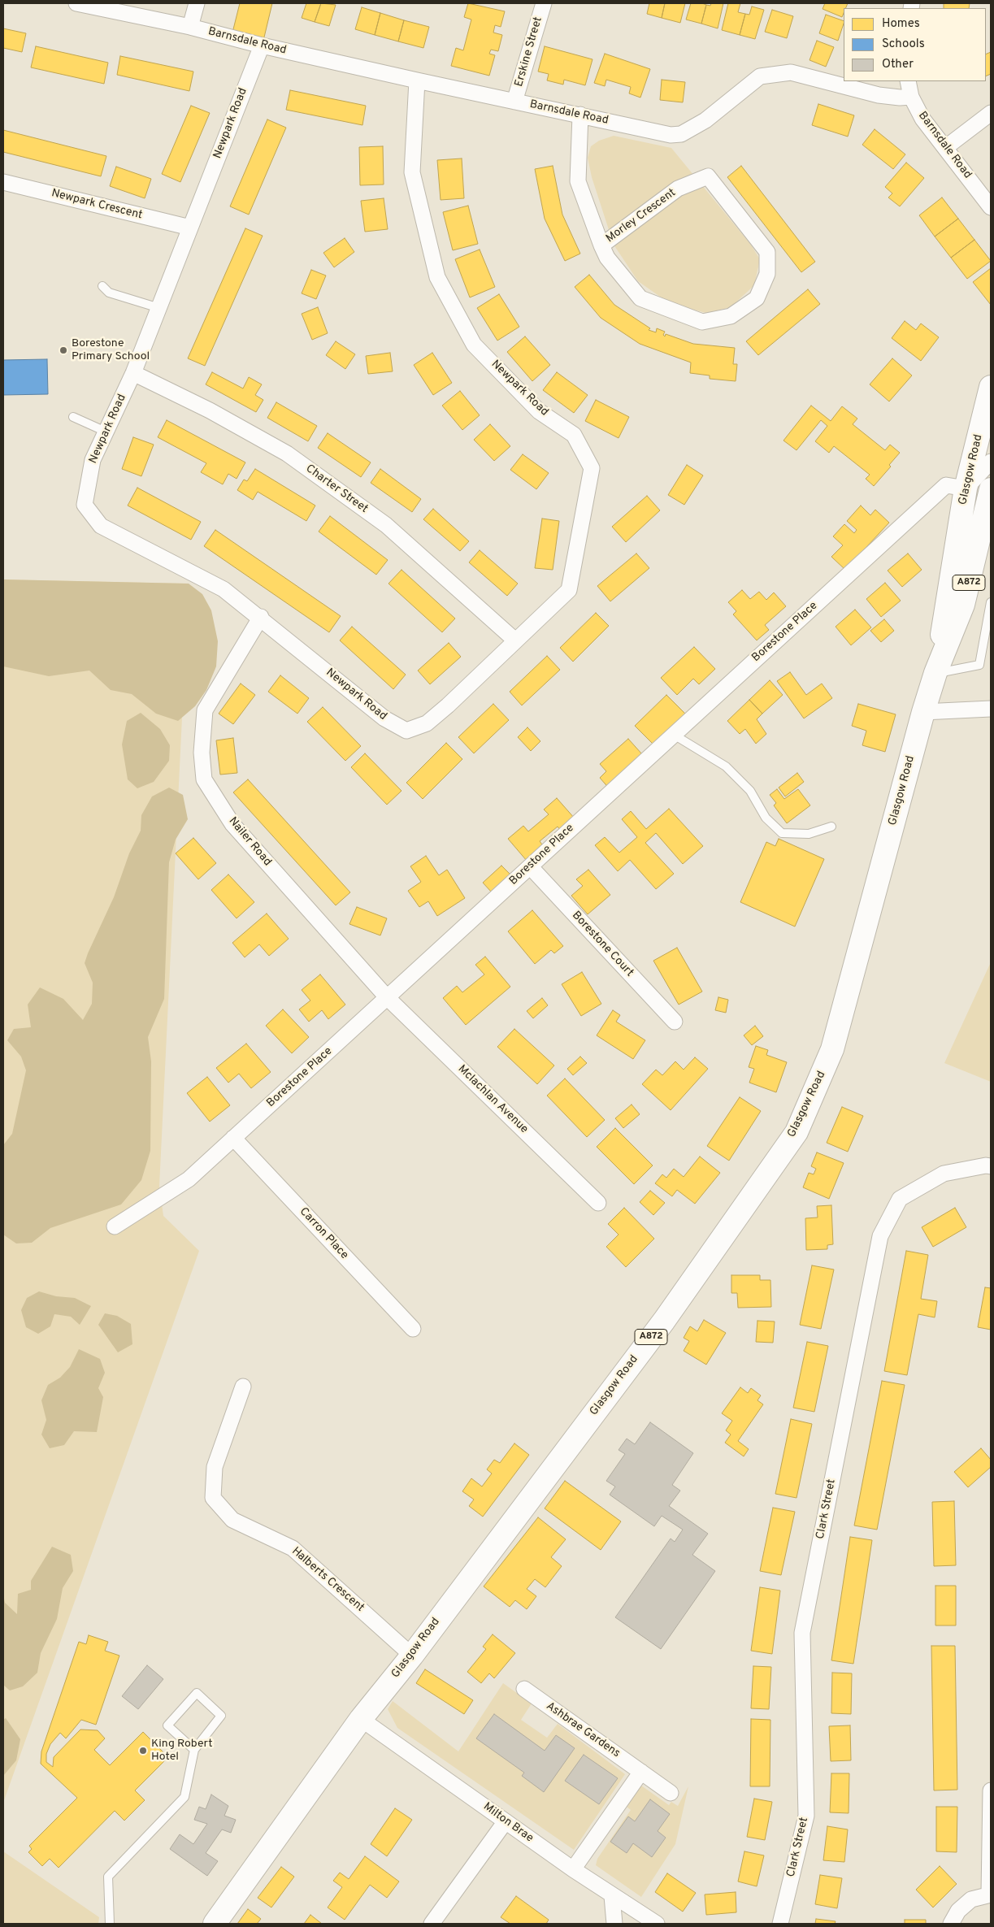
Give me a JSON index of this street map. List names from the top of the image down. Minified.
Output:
{"streets":{"main road":["Glasgow Road","A872"],"street":["Barnsdale Road","Erskine Street","Newpark Road","Newpark Crescent","Morley Crescent","Charter Street","Borestone Place","Nailer Road","Borestone Court","Mclachlan Avenue","Carron Place","Clark Street","Halberts Crescent","Ashbrae Gardens","Milton Brae"]},"crossings":[["Barnsdale Road","Erskine Street"],["Barnsdale Road","Newpark Road"],["Barnsdale Road","Morley Crescent"],["Newpark Road","Newpark Crescent"],["Newpark Road","Charter Street"],["Newpark Road","Nailer Road"],["Glasgow Road","Borestone Place"],["Glasgow Road","Halberts Crescent"],["Glasgow Road","Milton Brae"],["Borestone Place","Nailer Road"],["Borestone Place","Borestone Court"],["Borestone Place","Mclachlan Avenue"],["Borestone Place","Carron Place"],["Nailer Road","Mclachlan Avenue"]],"places":["Borestone Primary School","King Robert Hotel"],"legend":["Homes","Schools","Other"]}
